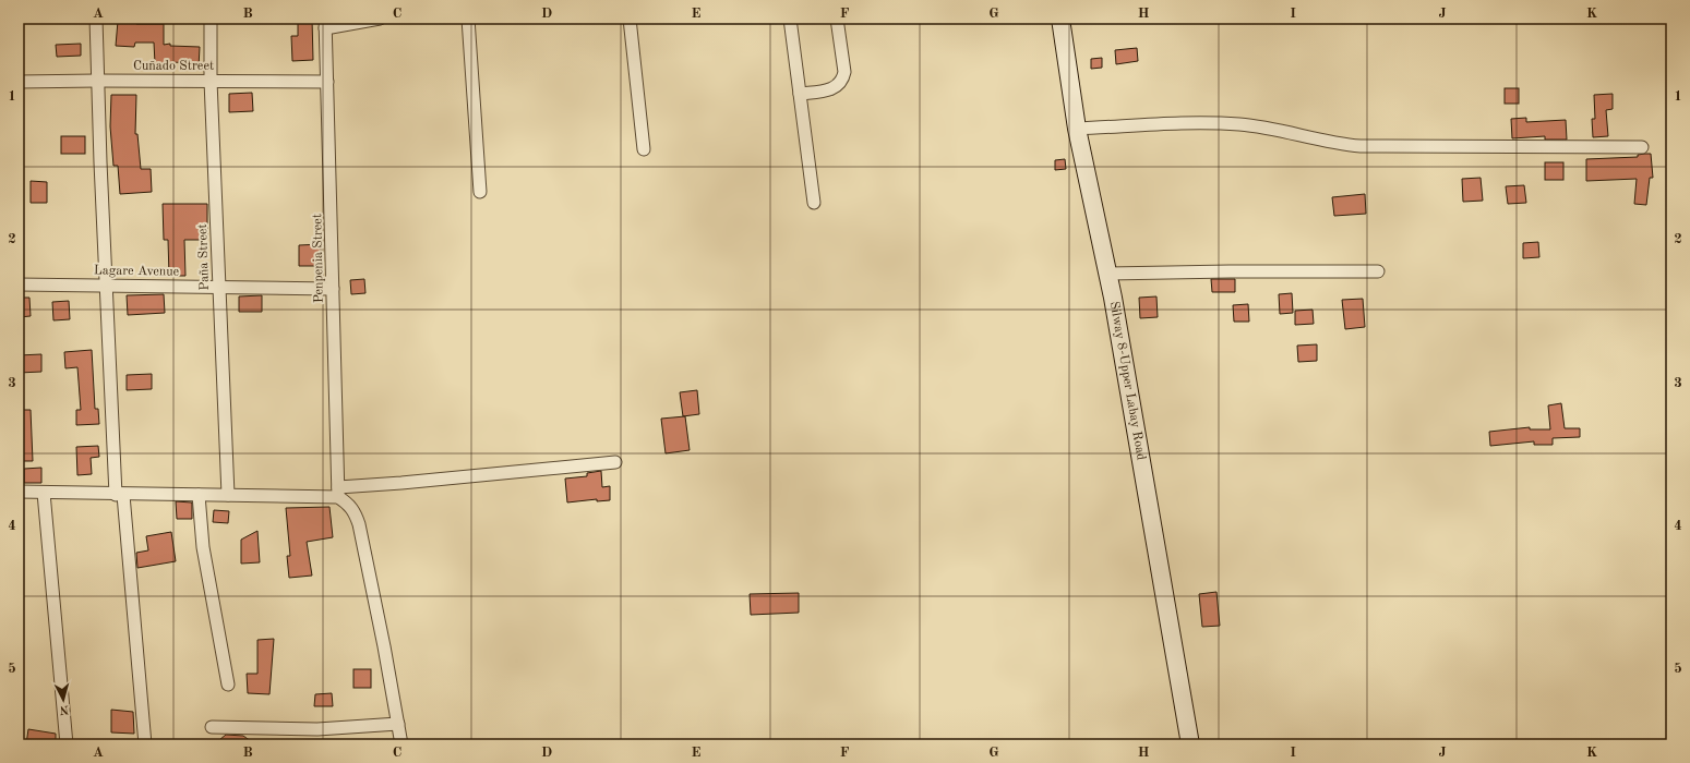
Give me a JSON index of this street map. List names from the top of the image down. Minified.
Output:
{"streets":{"main road":["Silway 8-Upper Labay Road"],"street":["Cuñado Street","Paña Street","Penpenia Street","Lagare Avenue"]},"crossings":[["Cuñado Street","Paña Street"],["Cuñado Street","Penpenia Street"],["Paña Street","Lagare Avenue"],["Penpenia Street","Lagare Avenue"]],"north":"bottom","grid":{"columns":["A","B","C","D","E","F","G","H","I","J","K"],"rows":["1","2","3","4","5"]}}
